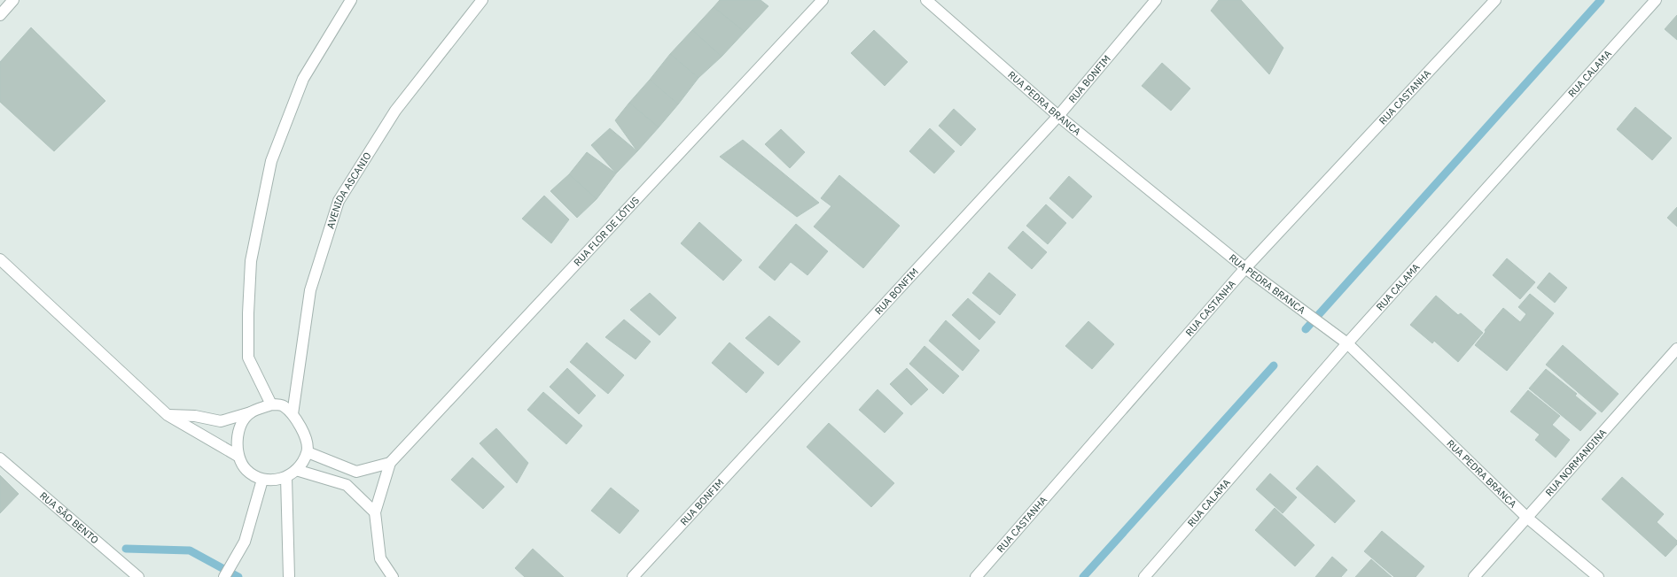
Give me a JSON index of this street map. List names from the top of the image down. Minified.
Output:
{"streets":{"street":["RUA CALAMA","RUA BONFIM","RUA CASTANHA","RUA PEDRA BRANCA","AVENIDA ASCANIO","RUA FLOR DE LÓTUS","RUA NORMANDINA","RUA SÃO BENTO"]},"crossings":[["RUA CALAMA","RUA PEDRA BRANCA"],["RUA BONFIM","RUA PEDRA BRANCA"],["RUA CASTANHA","RUA PEDRA BRANCA"],["RUA PEDRA BRANCA","RUA NORMANDINA"]]}
